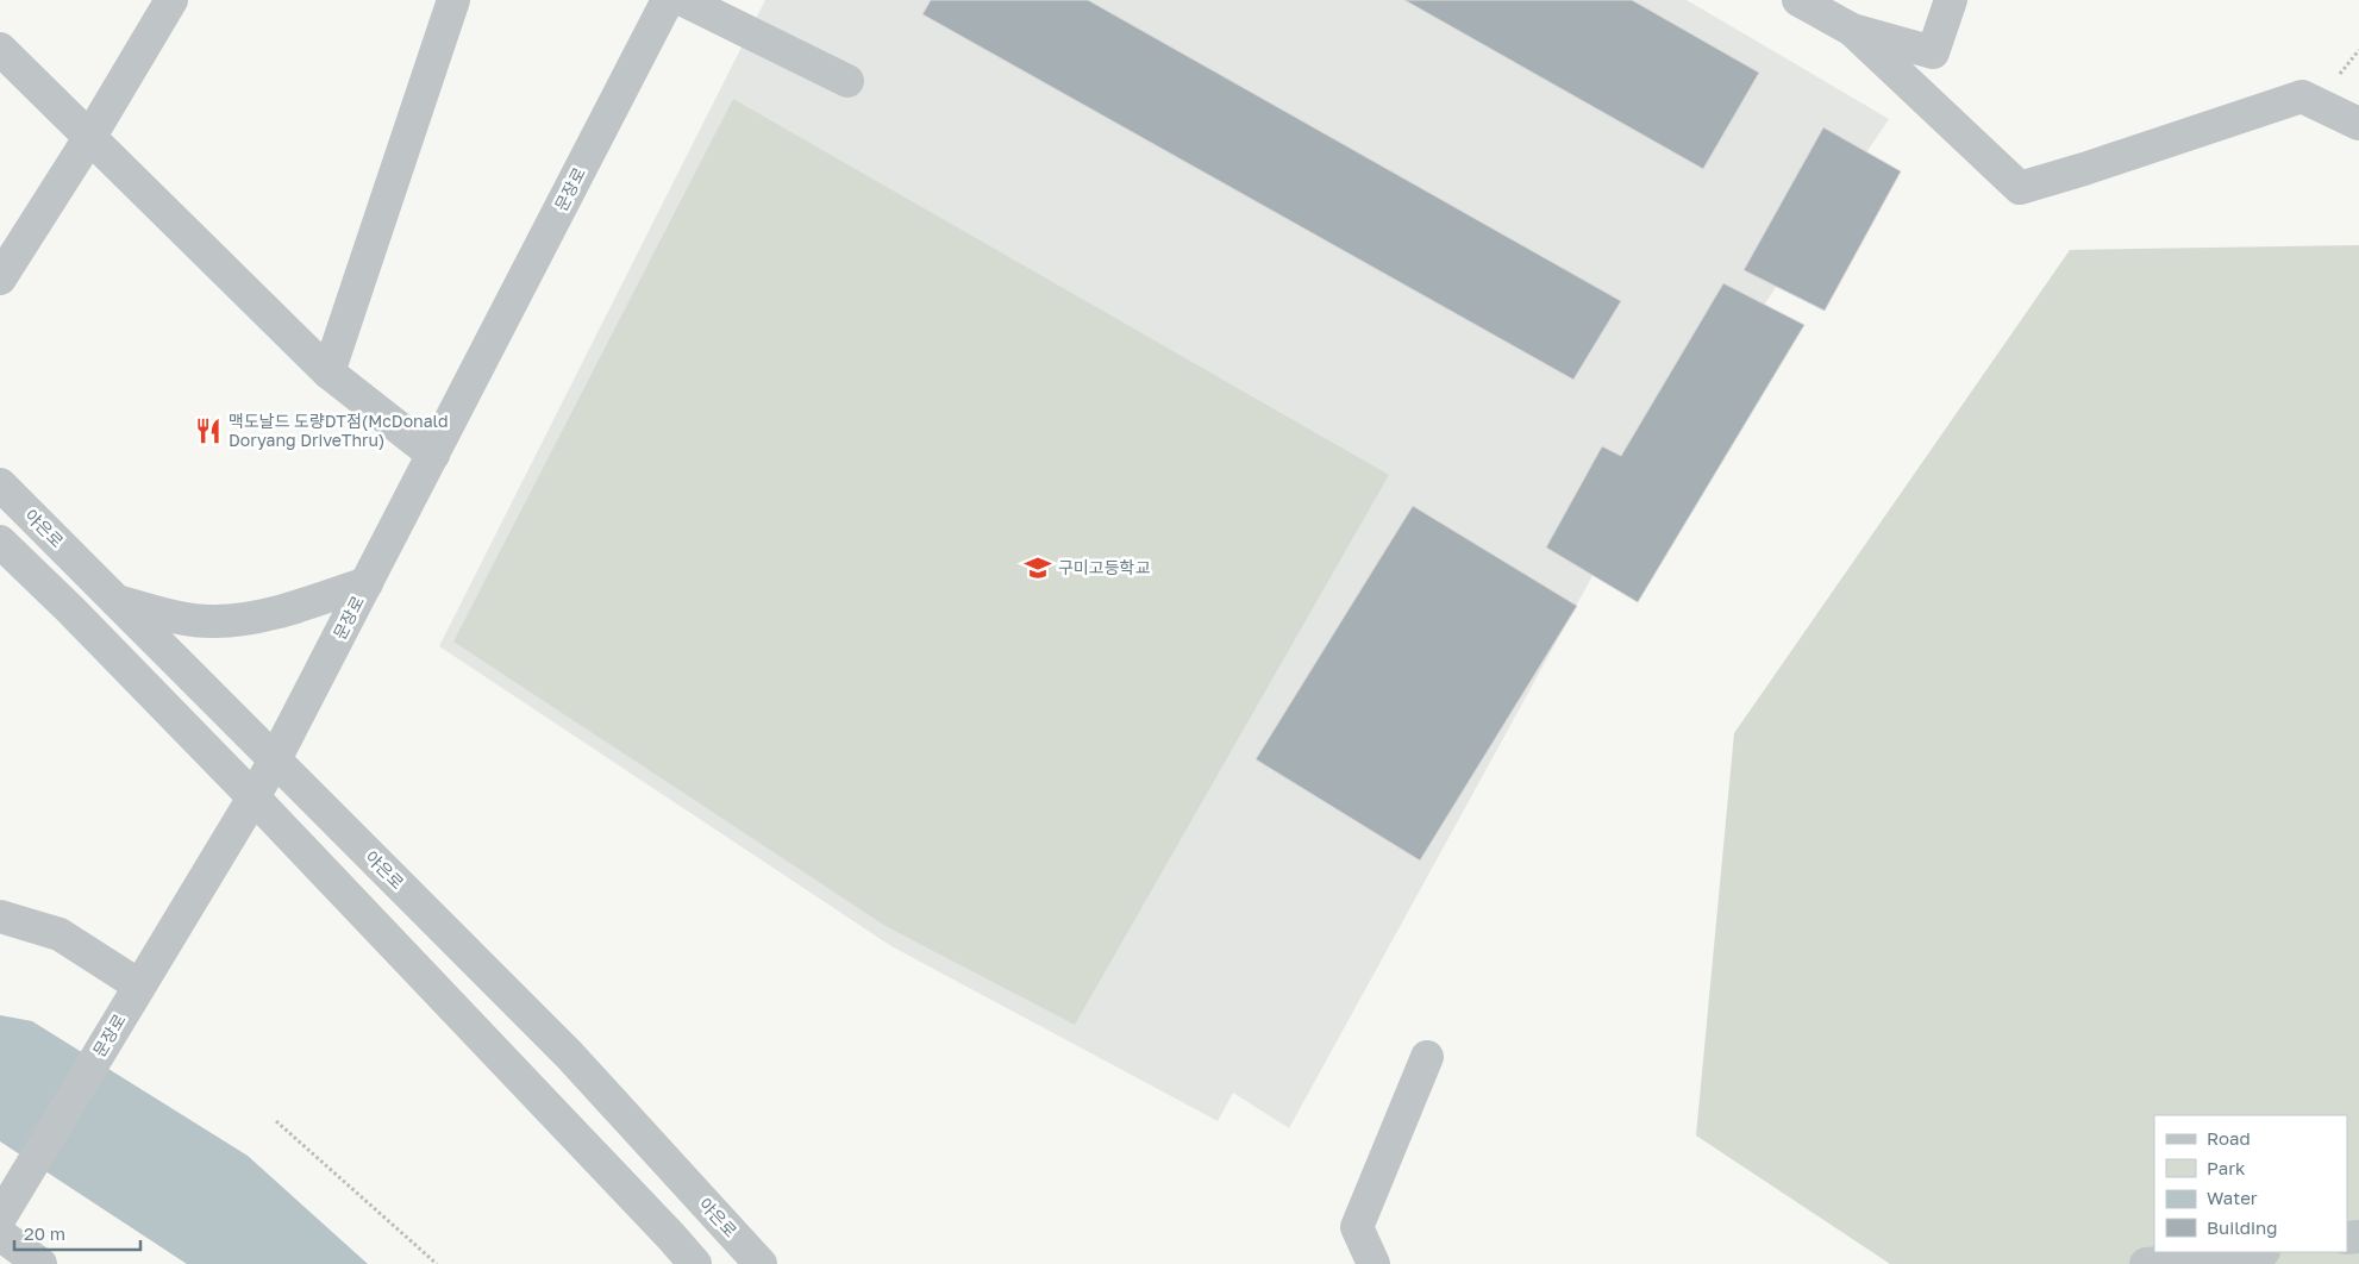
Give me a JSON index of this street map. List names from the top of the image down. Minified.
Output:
{"streets":{"street":["문장로","야은로"]},"crossings":[["문장로","야은로"]],"places":{"restaurant":["맥도날드 도량DT점(McDonald Doryang DriveThru)"],"school or university":["구미고등학교"]},"legend":["Road","Park","Water","Building"],"scale_bar":"20 m"}
